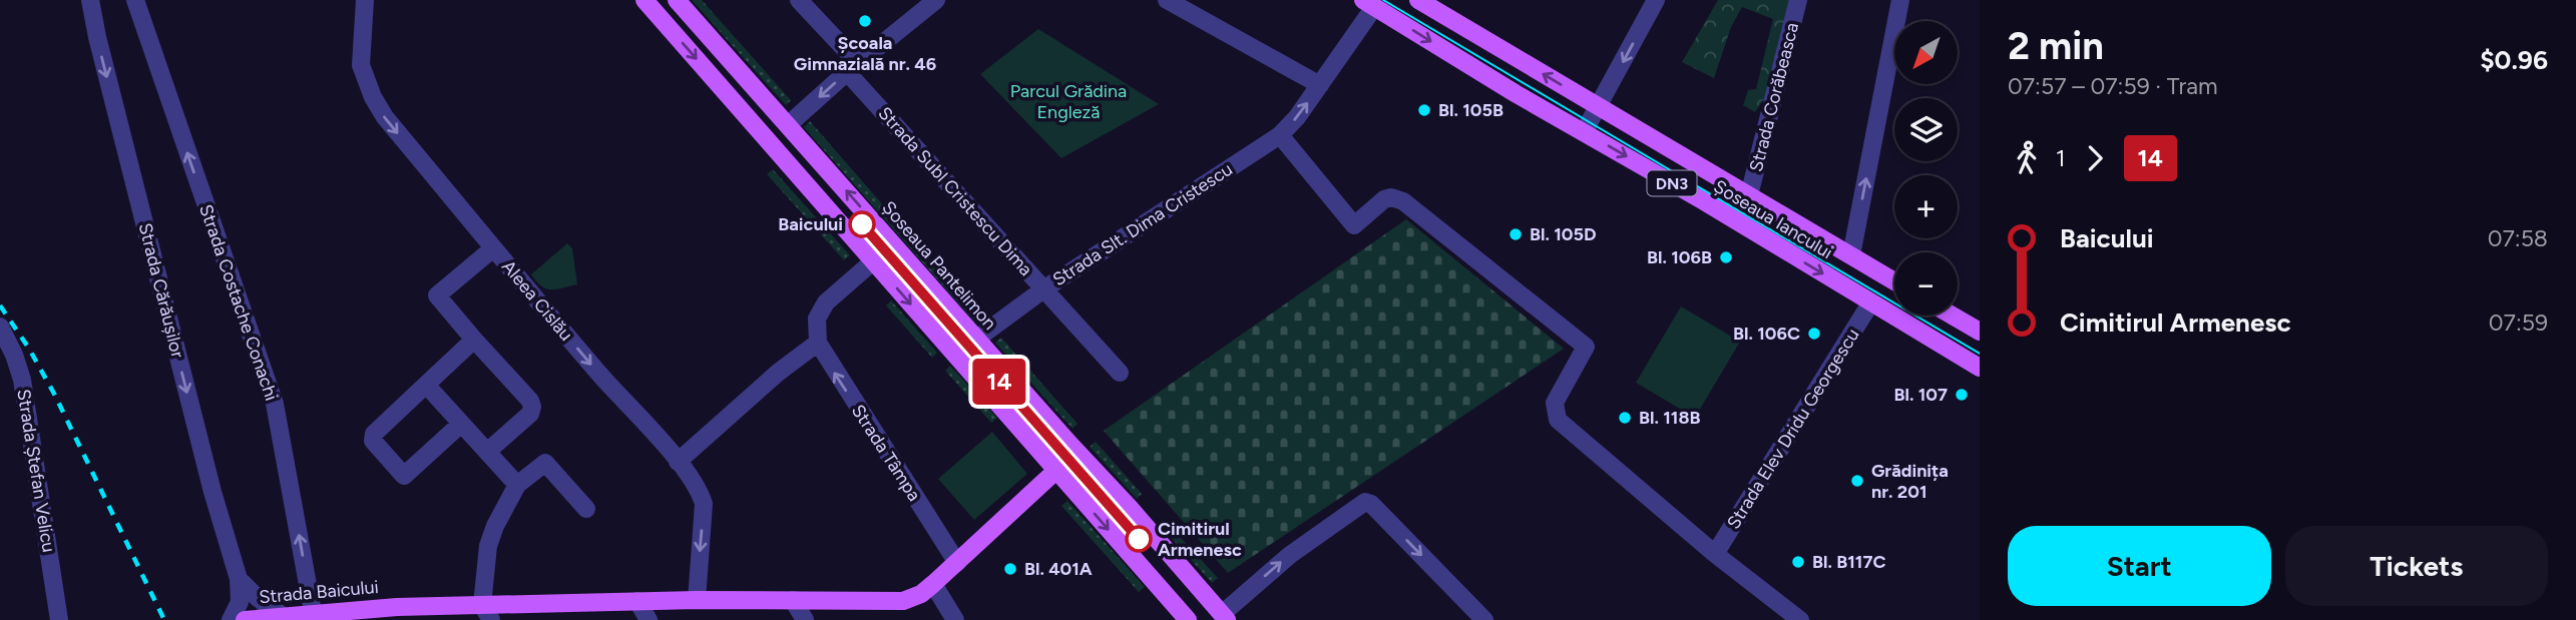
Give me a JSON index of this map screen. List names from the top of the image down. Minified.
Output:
{"streets":{"main road":["DN3","Șoseaua Iancului","Șoseaua Pantelimon","Strada Baicului"],"street":["Strada Corăbeasca","Strada Subl Cristescu Dima","Strada Slt. Dima Cristescu","Strada Cărăușilor","Aleea Cislău","Strada Costache Conachi","Strada Elev Dridu Georgescu","Strada Tâmpa","Strada Ștefan Velicu"]},"crossings":[["Strada Corăbeasca","Șoseaua Iancului"],["Strada Subl Cristescu Dima","Strada Slt. Dima Cristescu"],["Șoseaua Iancului","Strada Slt. Dima Cristescu"],["Șoseaua Iancului","Strada Elev Dridu Georgescu"],["Strada Slt. Dima Cristescu","Șoseaua Pantelimon"],["Aleea Cislău","Strada Baicului"],["Strada Costache Conachi","Strada Baicului"],["Strada Tâmpa","Strada Baicului"]],"one_way":["Strada Cărăușilor","Aleea Cislău","Strada Costache Conachi","Strada Tâmpa"],"parks":["Parcul Grădina Engleză"],"places":["Școala Gimnazială nr. 46","Bl. 105B","Baicului","Bl. 105D","Bl. 106B","Bl. 106C","Bl. 107","Bl. 118B","Grădinița nr. 201","Cimitirul Armenesc","Bl. B117C","Bl. 401A"],"lines":["tram line 14"],"north":"bottom left","page":{"on_map":"14","heading":["2 min","07:57 – 07:59 · Tram","$0.96"],"map_buttons":["+","−"],"legs":["1","14"],"list":[{"name":"Baicului","value":"07:58"},{"name":"Cimitirul Armenesc","value":"07:59"}],"buttons":["Start","Tickets"]}}
